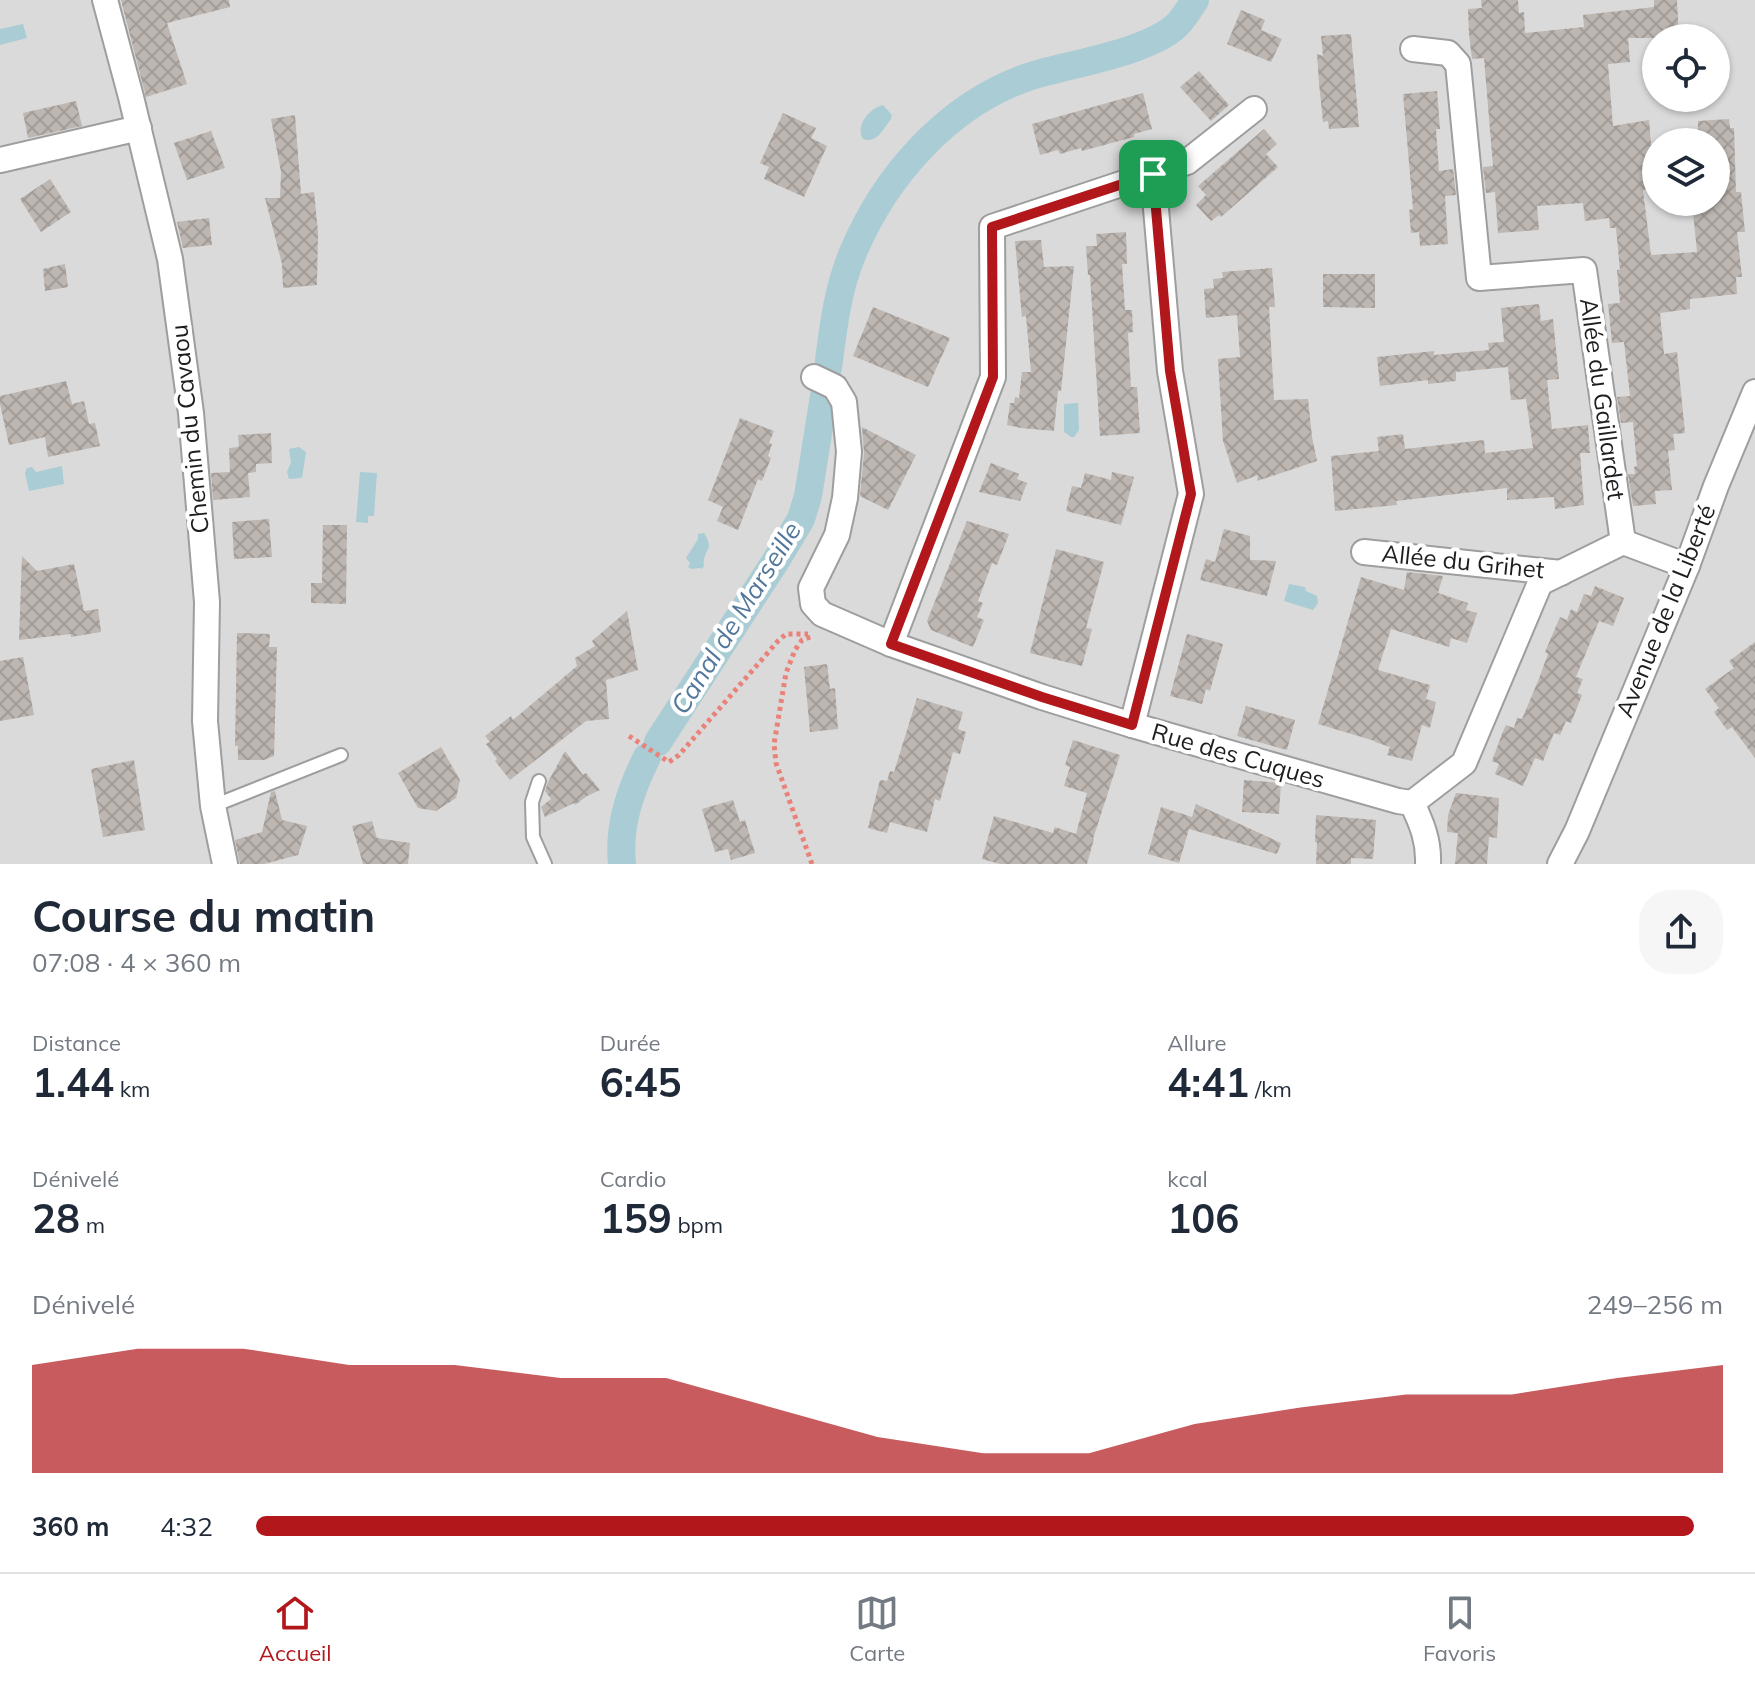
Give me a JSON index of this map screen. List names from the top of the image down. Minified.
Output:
{"streets":{"street":["Allée du Gaillardet","Chemin du Cavaou","Allée du Grihet","Avenue de la Liberté","Rue des Cuques"]},"water":["Canal de Marseille"],"page":{"heading":["Course du matin","07:08 · 4 × 360 m"],"stats":[["Distance","1.44 km"],["Durée","6:45"],["Allure","4:41 /km"],["Dénivelé","28 m"],["Cardio","159 bpm"],["kcal","106"]],"chart":["Dénivelé","249–256 m"],"list":[{"name":"360 m","note":"4:32"}],"tabs":["Accueil","Carte","Favoris"]}}
